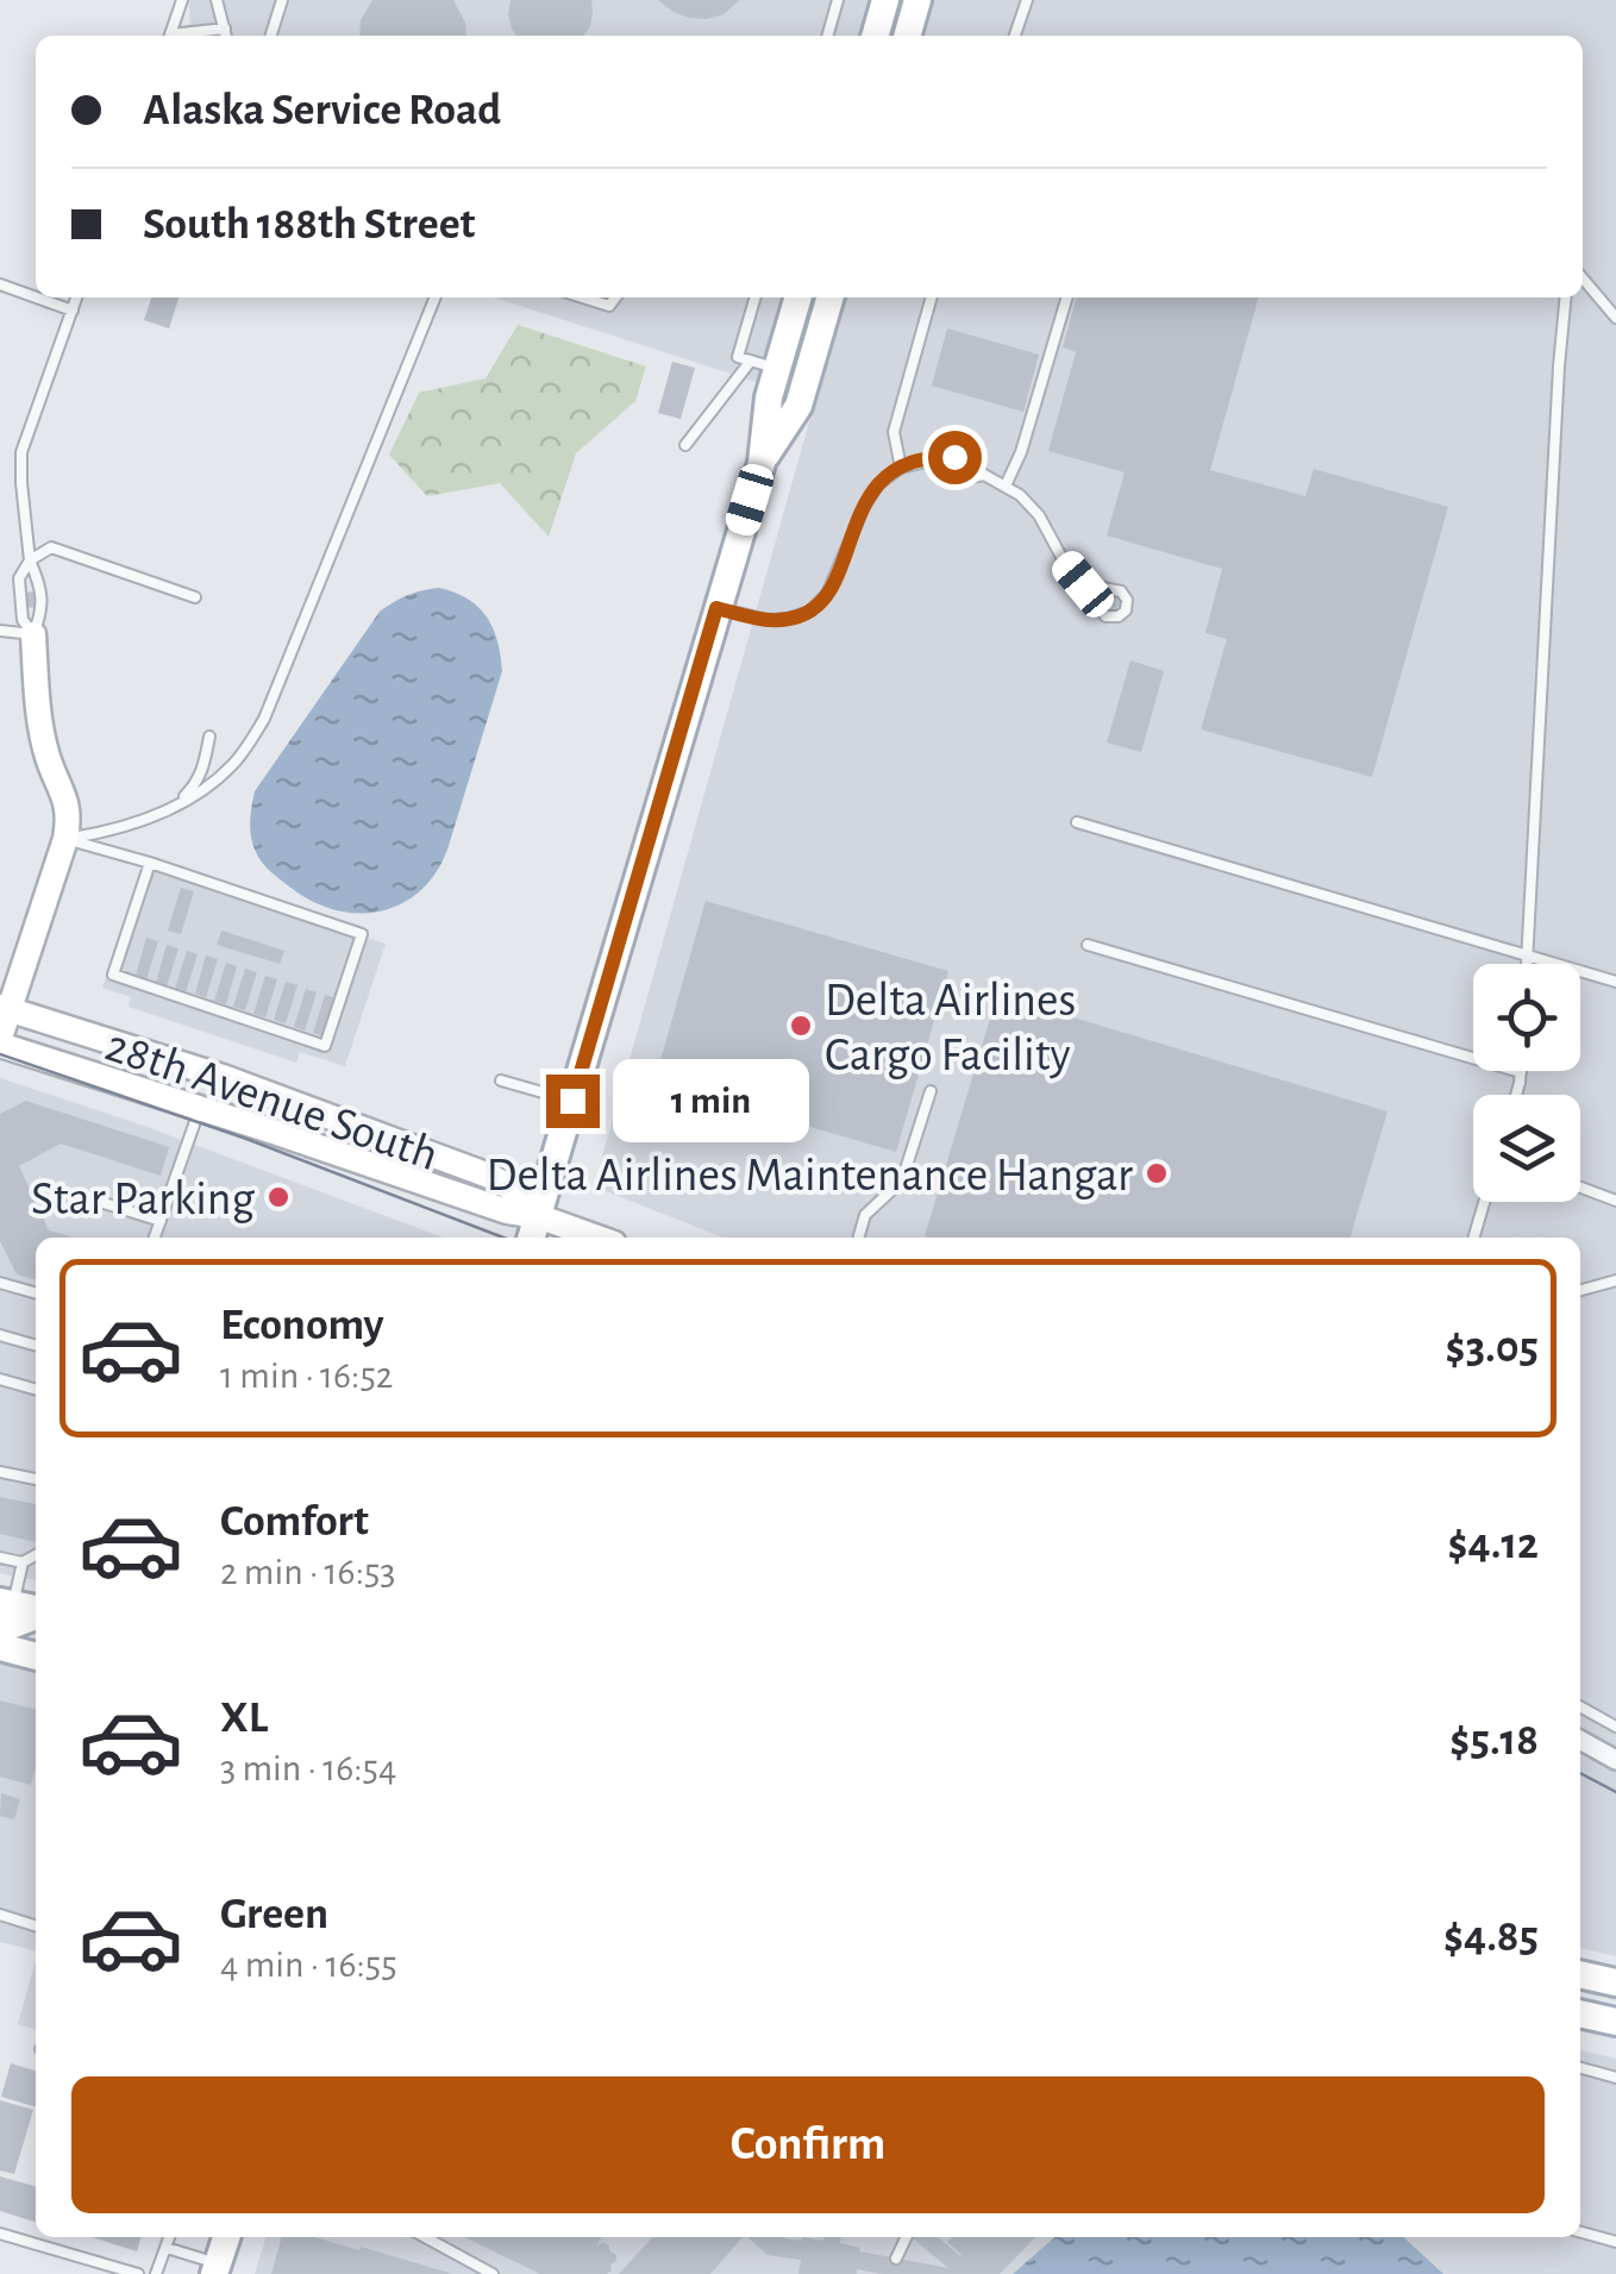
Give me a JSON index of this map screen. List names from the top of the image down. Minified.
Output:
{"streets":{"main road":["28th Avenue South"]},"places":["Delta Airlines Cargo Facility","Delta Airlines Maintenance Hangar","Star Parking"],"page":{"banner":["Alaska Service Road","South 188th Street"],"bubble":"1 min","list":[{"name":"Economy","note":"1 min · 16:52","value":"$3.05"},{"name":"Comfort","note":"2 min · 16:53","value":"$4.12"},{"name":"XL","note":"3 min · 16:54","value":"$5.18"},{"name":"Green","note":"4 min · 16:55","value":"$4.85"}],"buttons":"Confirm"}}
